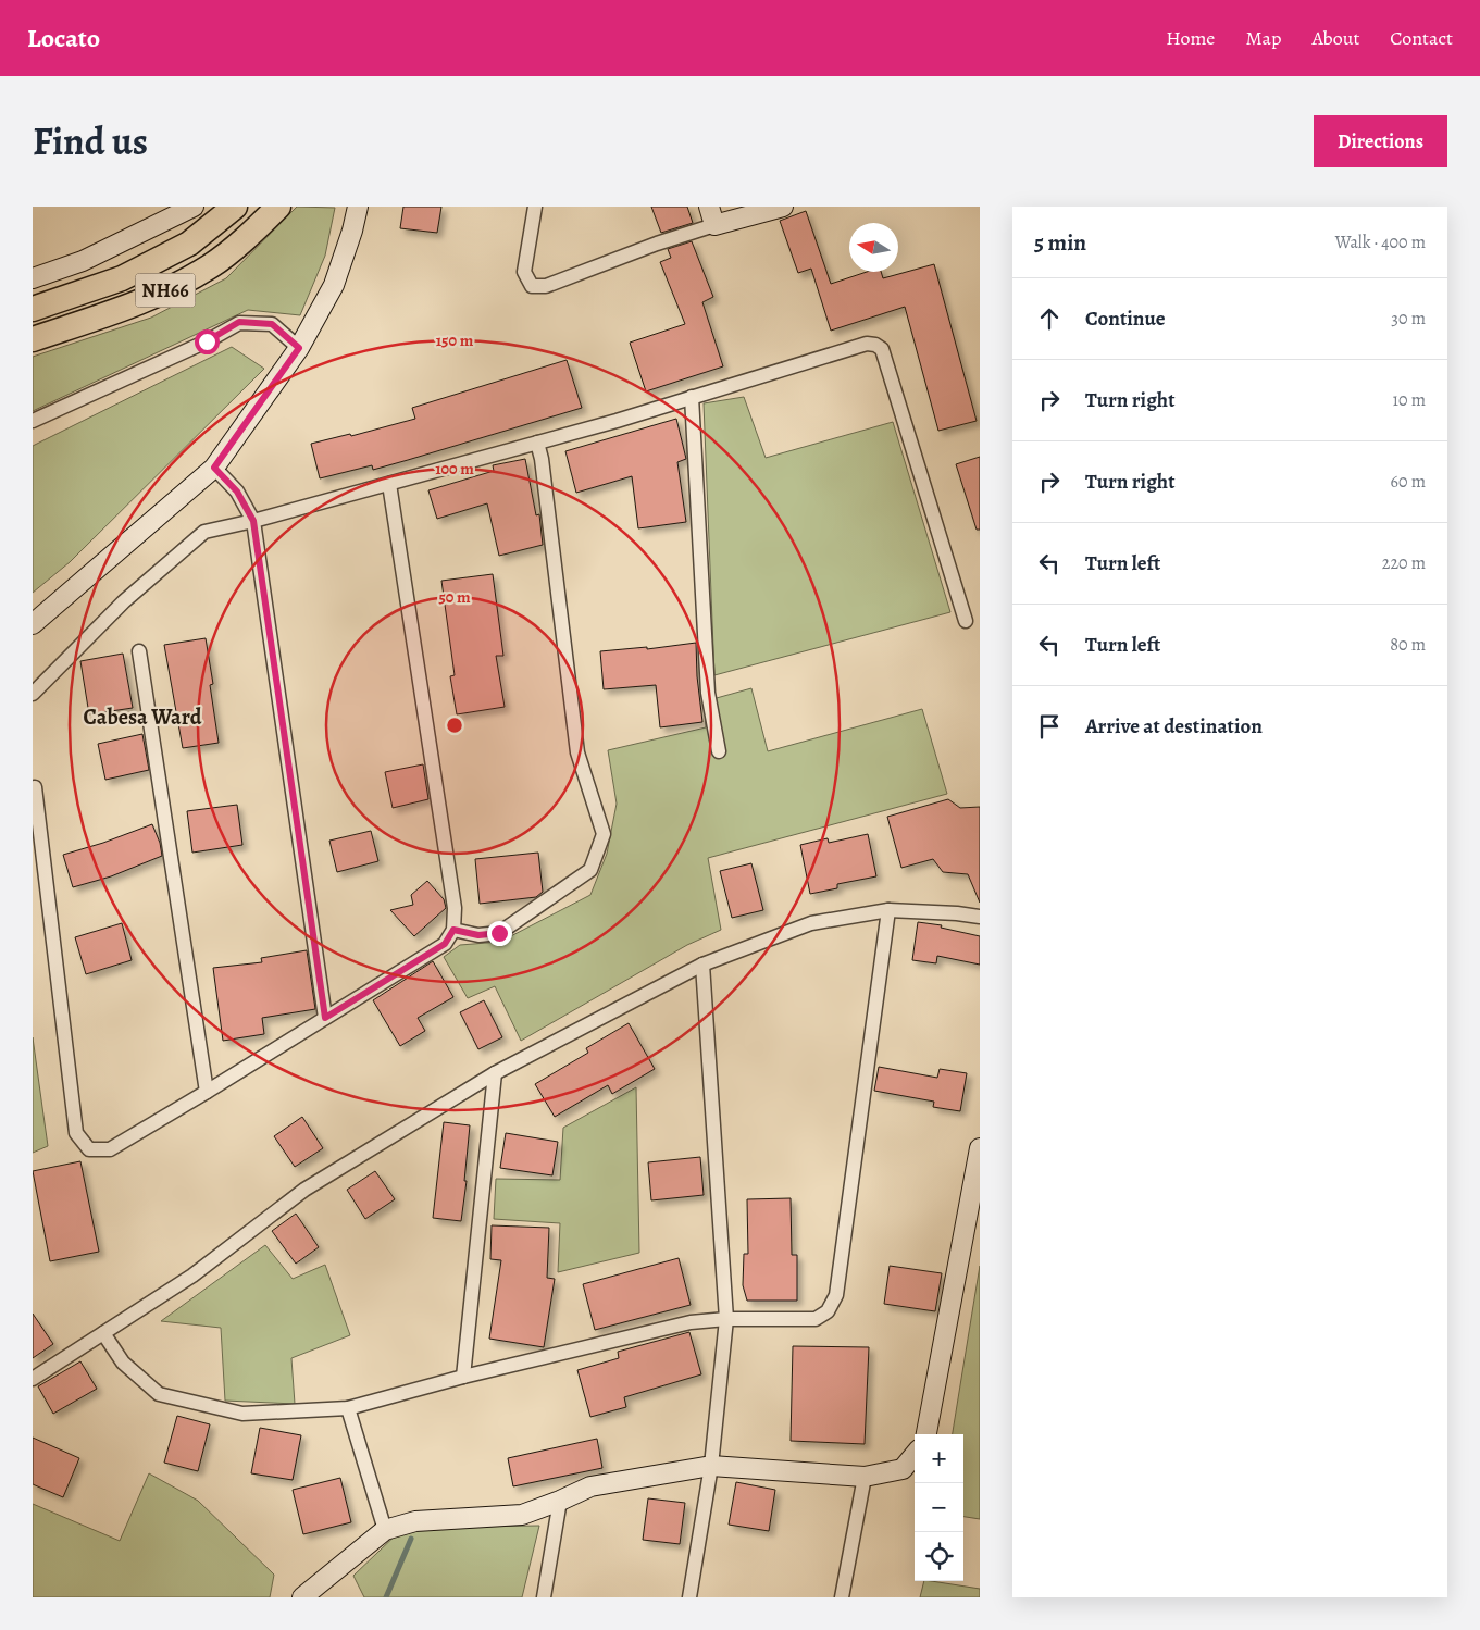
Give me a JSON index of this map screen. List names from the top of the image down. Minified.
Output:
{"streets":{"highway":["NH66"]},"districts":["Cabesa Ward"],"north":"left","page":{"header":"Locato","nav":["Home","Map","About","Contact"],"title":"Find us","buttons":"Directions","heading":["5 min","Walk · 400 m"],"list":[["Continue","30 m"],["Turn right","10 m"],["Turn right","60 m"],["Turn left","220 m"],["Turn left","80 m"],"Arrive at destination"],"map_buttons":["+","−"]},"rings":["150 m","100 m","50 m"]}
